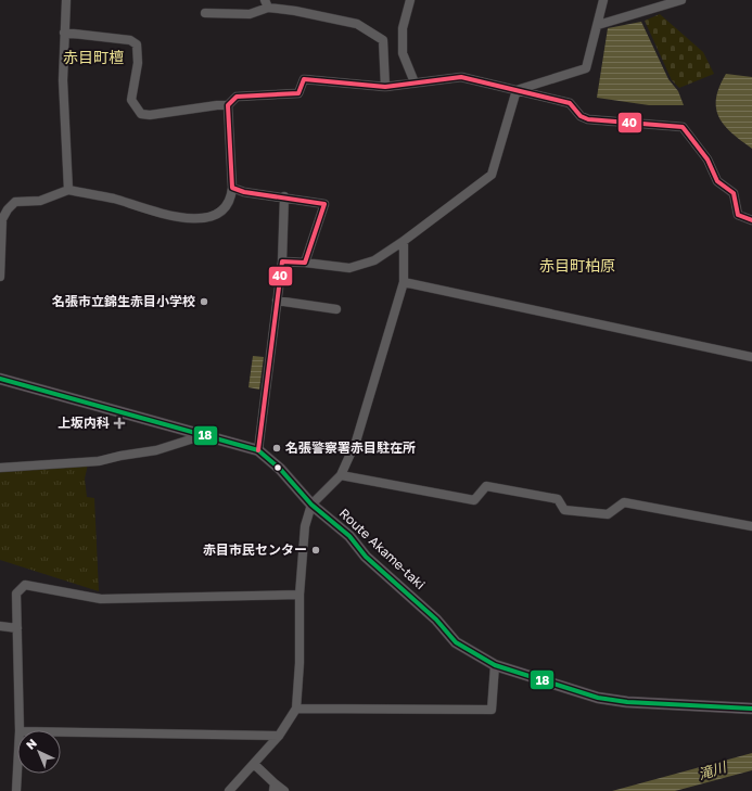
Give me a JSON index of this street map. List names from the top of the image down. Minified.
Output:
{"streets":{"main road":["Route Akame-taki"]},"districts":["赤目町檀","赤目町柏原"],"water":["滝川"],"places":{"other":["名張市立錦生赤目小学校","名張警察署赤目駐在所","赤目市民センター"],"health":["上坂内科"]},"lines":["transit line 40","transit line 18"],"north":"top left"}
